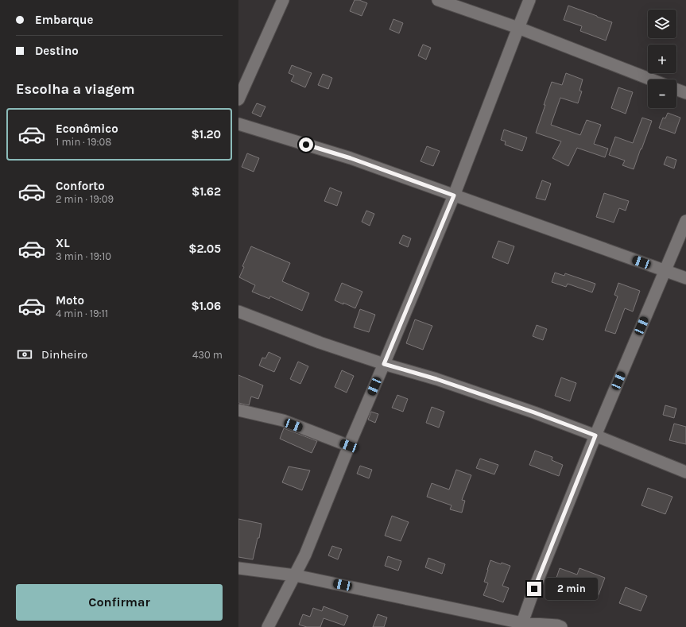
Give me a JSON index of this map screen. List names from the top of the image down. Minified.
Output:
{"page":{"banner":["Embarque","Destino"],"map_buttons":["+","−"],"heading":"Escolha a viagem","list":[{"name":"Econômico","note":"1 min · 19:08","value":"$1.20"},{"name":"Conforto","note":"2 min · 19:09","value":"$1.62"},{"name":"XL","note":"3 min · 19:10","value":"$2.05"},{"name":"Moto","note":"4 min · 19:11","value":"$1.06"}],"pay":["Dinheiro","430 m"],"buttons":"Confirmar","bubble":"2 min"}}
